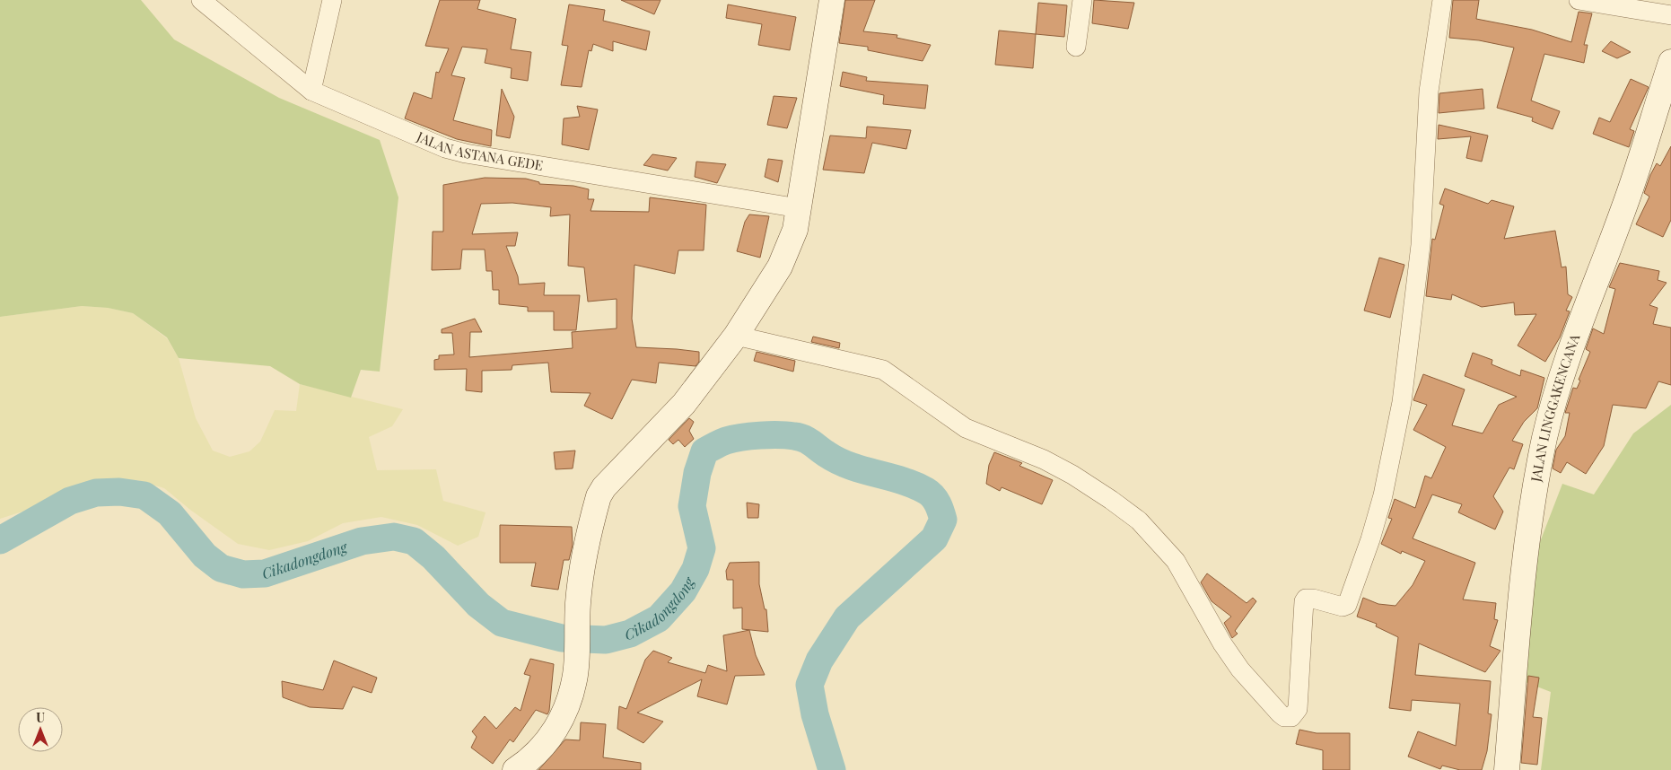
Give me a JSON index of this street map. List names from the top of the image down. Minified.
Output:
{"streets":{"street":["JALAN ASTANA GEDE","JALAN LINGGAKENCANA"]},"water":["Cikadongdong"],"north":"top"}
